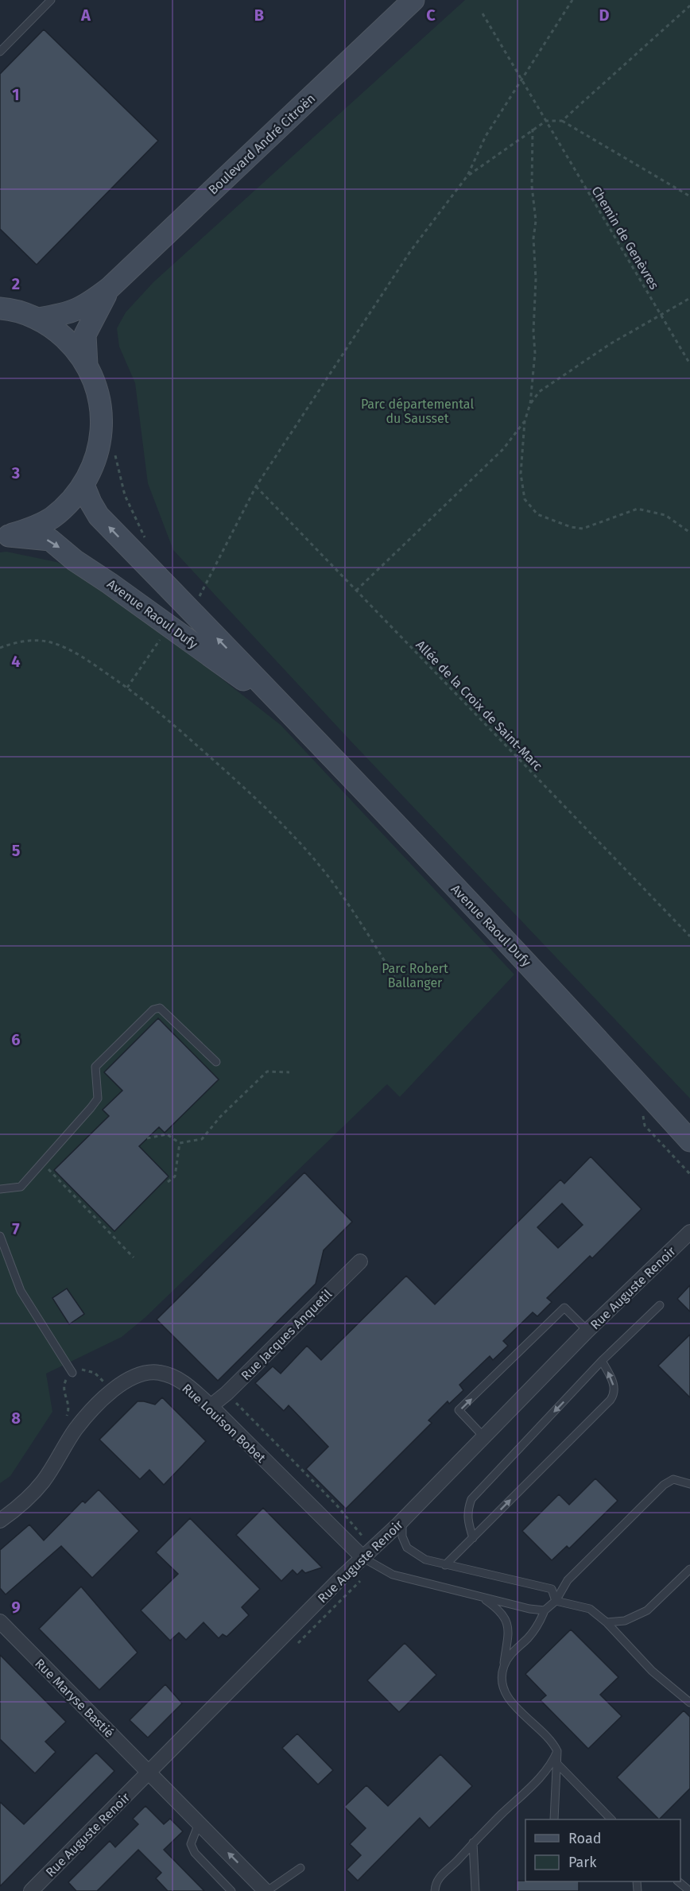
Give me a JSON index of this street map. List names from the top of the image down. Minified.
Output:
{"streets":{"main road":["Boulevard André Citroën","Avenue Raoul Dufy"],"street":["Rue Auguste Renoir","Rue Jacques Anquetil","Rue Louison Bobet","Rue Maryse Bastié"],"path":["Chemin de Genèvres","Allée de la Croix de Saint-Marc"]},"crossings":[["Rue Auguste Renoir","Rue Louison Bobet"],["Rue Auguste Renoir","Rue Maryse Bastié"],["Rue Jacques Anquetil","Rue Louison Bobet"]],"parks":["Parc départemental du Sausset","Parc Robert Ballanger"],"legend":["Road","Park"],"grid":{"columns":["A","B","C","D"],"rows":["1","2","3","4","5","6","7","8","9"]}}
